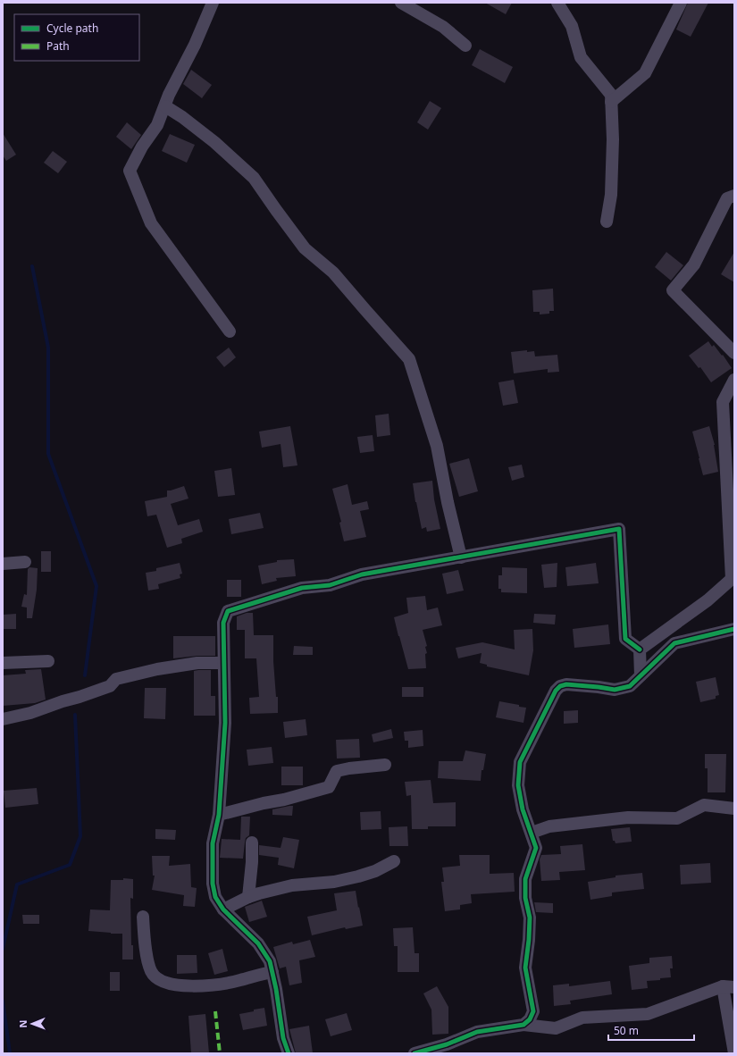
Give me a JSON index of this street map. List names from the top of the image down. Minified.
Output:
{"legend":["Cycle path","Path"],"scale_bar":"50 m","north":"left"}
